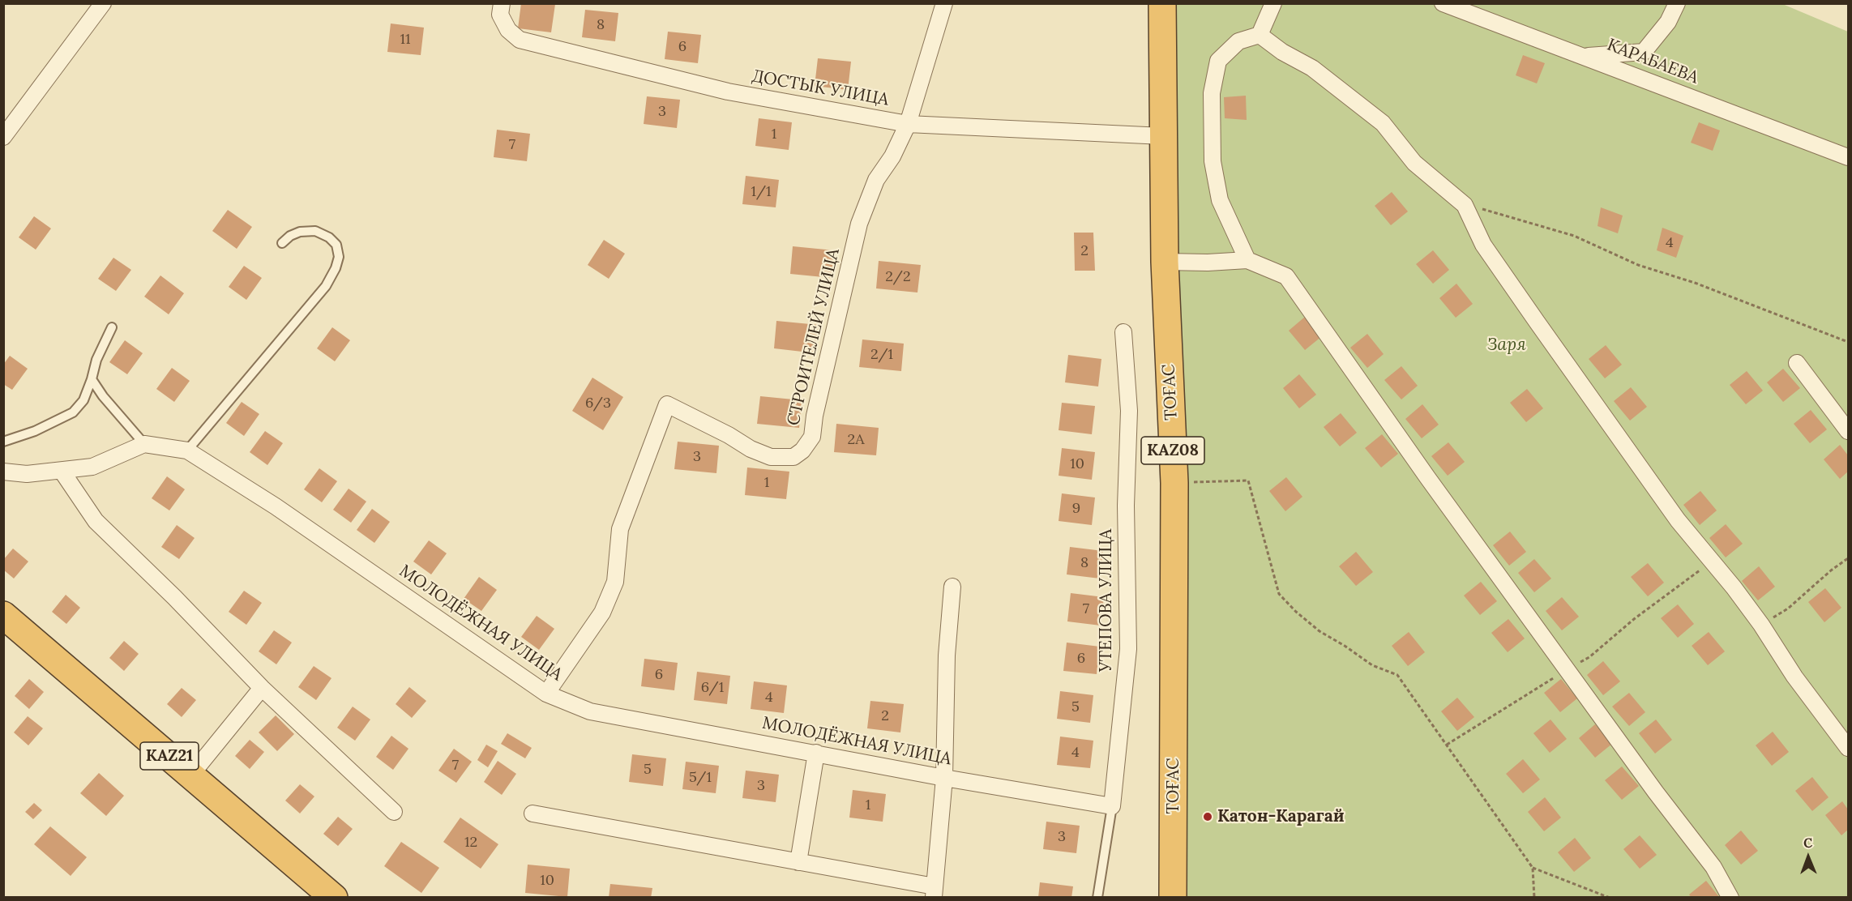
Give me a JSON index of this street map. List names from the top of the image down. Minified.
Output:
{"streets":{"highway":["ТОҒАС","KAZ08","KAZ21"],"street":["КАРАБАЕВА","ДОСТЫК УЛИЦА","СТРОИТЕЛЕЙ УЛИЦА","УТЕПОВА УЛИЦА","МОЛОДЁЖНАЯ УЛИЦА"]},"crossings":[["ДОСТЫК УЛИЦА","СТРОИТЕЛЕЙ УЛИЦА"],["ДОСТЫК УЛИЦА","ТОҒАС"],["СТРОИТЕЛЕЙ УЛИЦА","МОЛОДЁЖНАЯ УЛИЦА"],["УТЕПОВА УЛИЦА","МОЛОДЁЖНАЯ УЛИЦА"]],"parks":["Заря"],"places":["Катон-Карагай"],"house_numbers":["8","11","6","3","1","7","1/1","4","2","2/2","2/1","6/3","2А","3","10","1","9","8","7","6","6","6/1","4","5","2","4","7","5","5/1","3","1","3","12","10"],"north":"top"}
